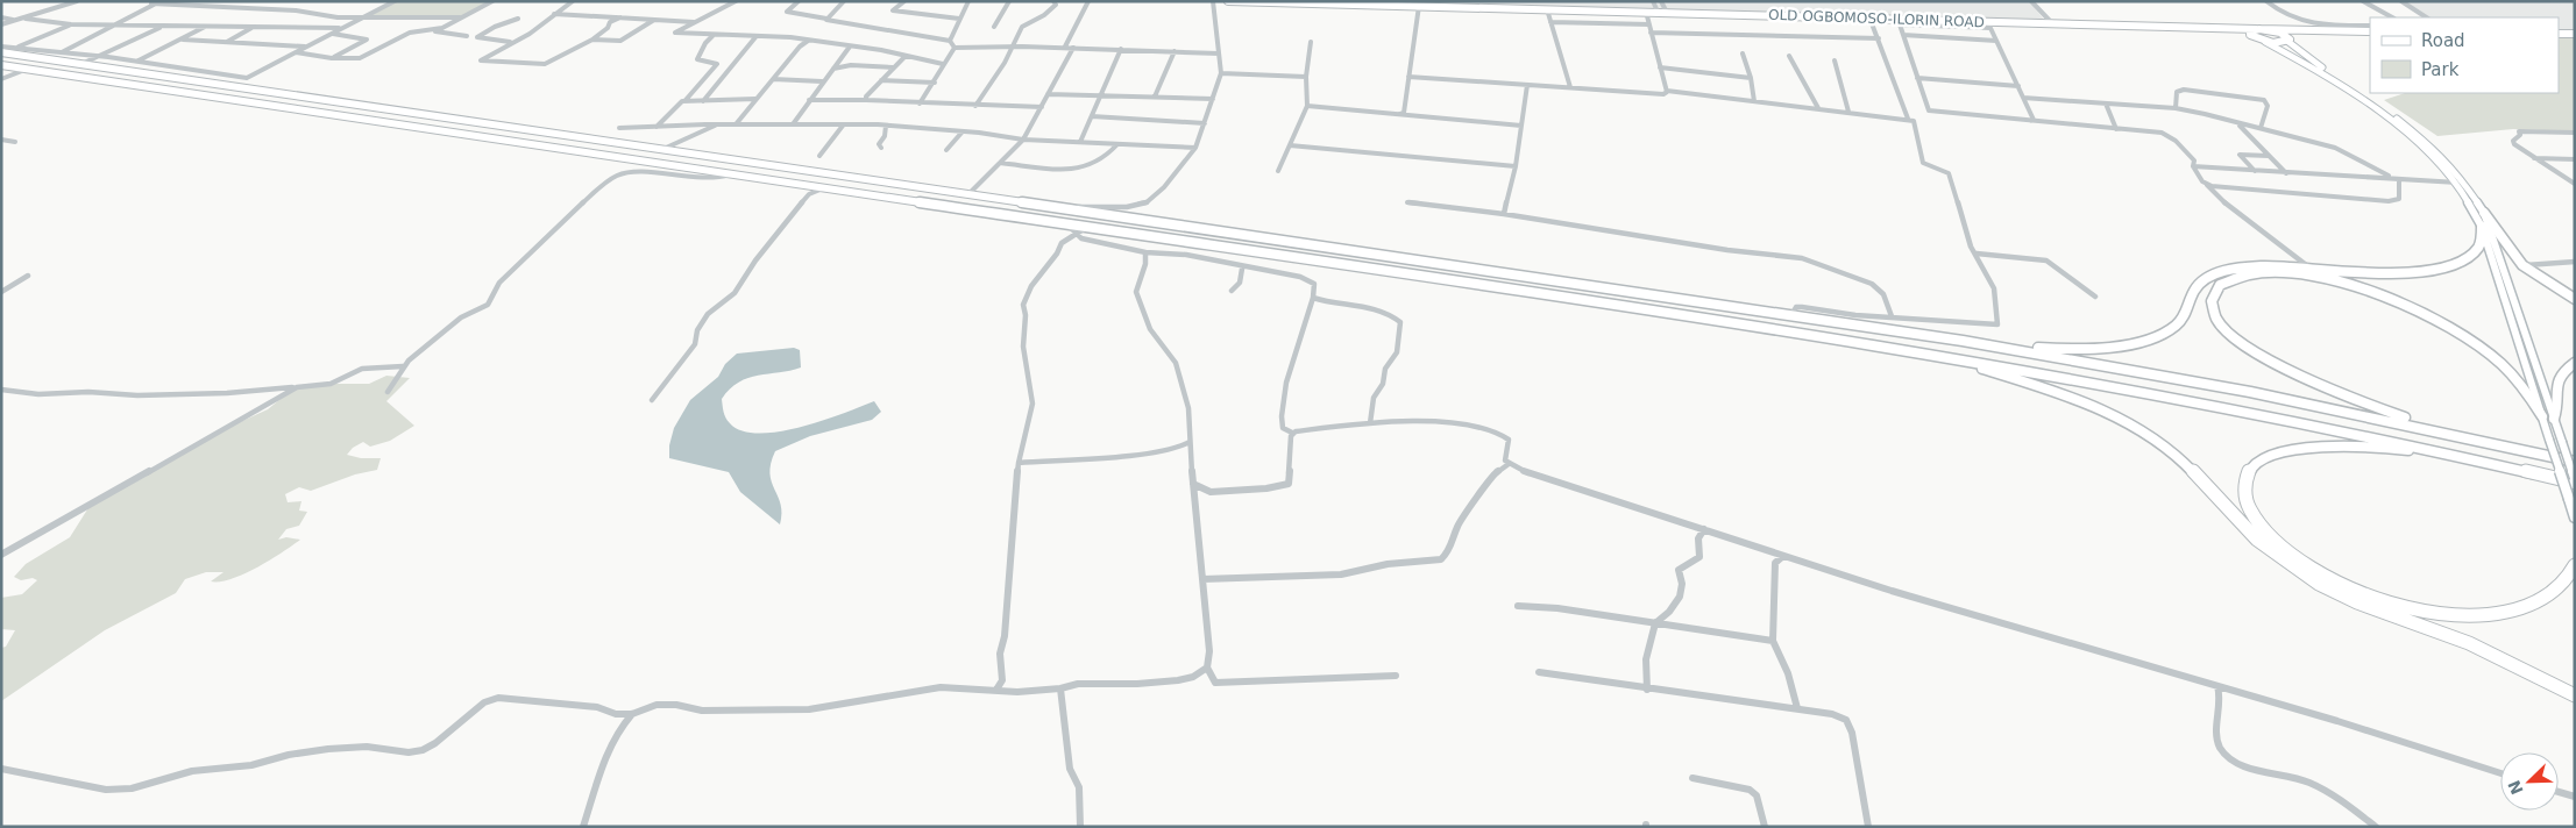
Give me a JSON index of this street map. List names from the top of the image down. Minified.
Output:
{"streets":{"highway":["OLD OGBOMOSO-ILORIN ROAD"]},"legend":["Road","Park"],"north":"bottom left"}
